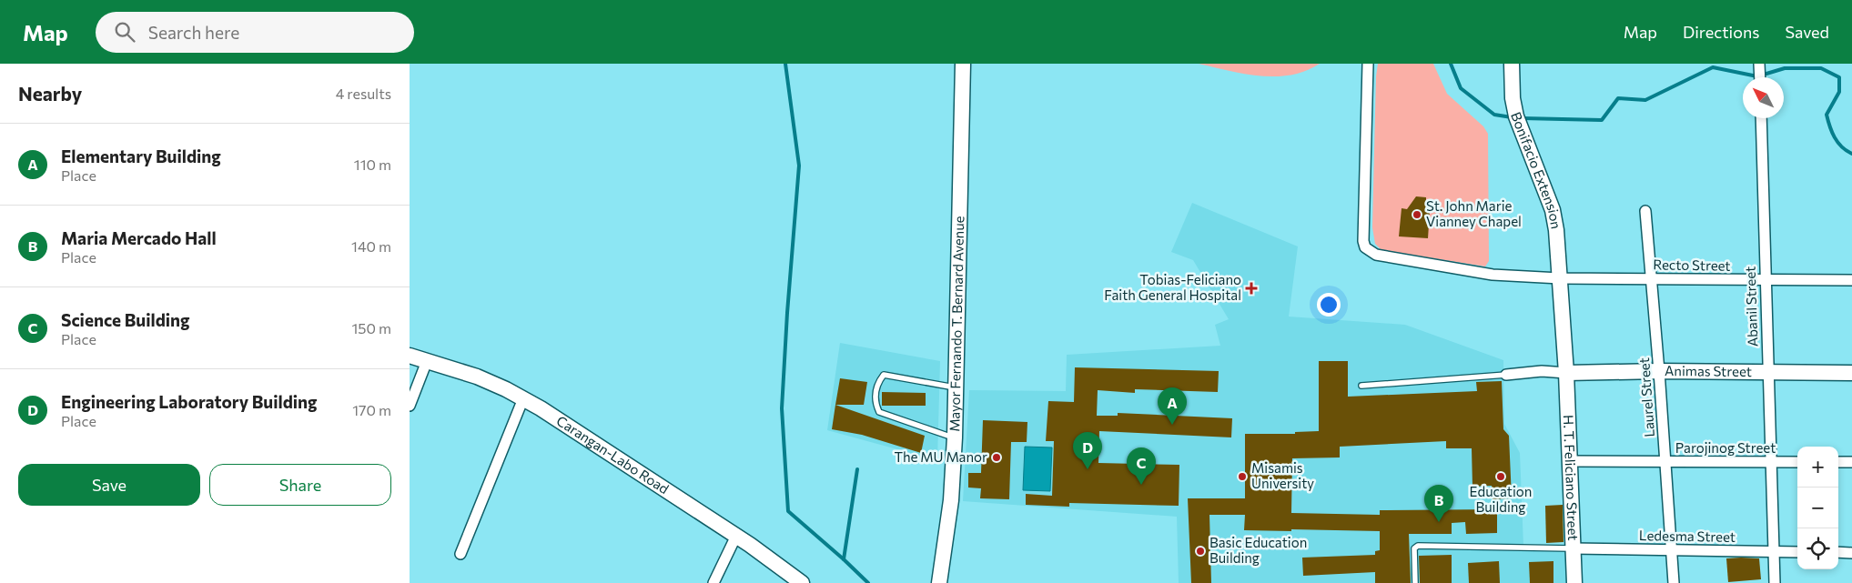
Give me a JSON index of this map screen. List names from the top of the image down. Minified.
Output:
{"streets":{"street":["Bonifacio Extension","Recto Street","Abanil Street","Mayor Fernando T. Bernard Avenue","Animas Street","Laurel Street","Parojinog Street","Carangan-Labo Road","H. T. Feliciano Street","Ledesma Street"]},"crossings":[["Bonifacio Extension","Recto Street"],["Bonifacio Extension","Animas Street"],["Bonifacio Extension","H. T. Feliciano Street"],["Recto Street","Abanil Street"],["Recto Street","Laurel Street"],["Abanil Street","Animas Street"],["Abanil Street","Parojinog Street"],["Abanil Street","Ledesma Street"],["Animas Street","Laurel Street"],["Animas Street","H. T. Feliciano Street"],["Laurel Street","Parojinog Street"],["Laurel Street","Ledesma Street"],["Parojinog Street","H. T. Feliciano Street"],["H. T. Feliciano Street","Ledesma Street"]],"places":{"other":["St. John Marie Vianney Chapel","The MU Manor","Misamis University","Education Building","Basic Education Building"],"health":["Tobias-Feliciano Faith General Hospital"]},"north":"top left","page":{"header":"Map","search":"Search here","nav":["Map","Directions","Saved"],"heading":["Nearby","4 results"],"list":[{"mark":"A","name":"Elementary Building","note":"Place","value":"110 m"},{"mark":"B","name":"Maria Mercado Hall","note":"Place","value":"140 m"},{"mark":"C","name":"Science Building","note":"Place","value":"150 m"},{"mark":"D","name":"Engineering Laboratory Building","note":"Place","value":"170 m"}],"pins":["A","D","C","B"],"map_buttons":["+","−"],"buttons":["Save","Share"]}}
